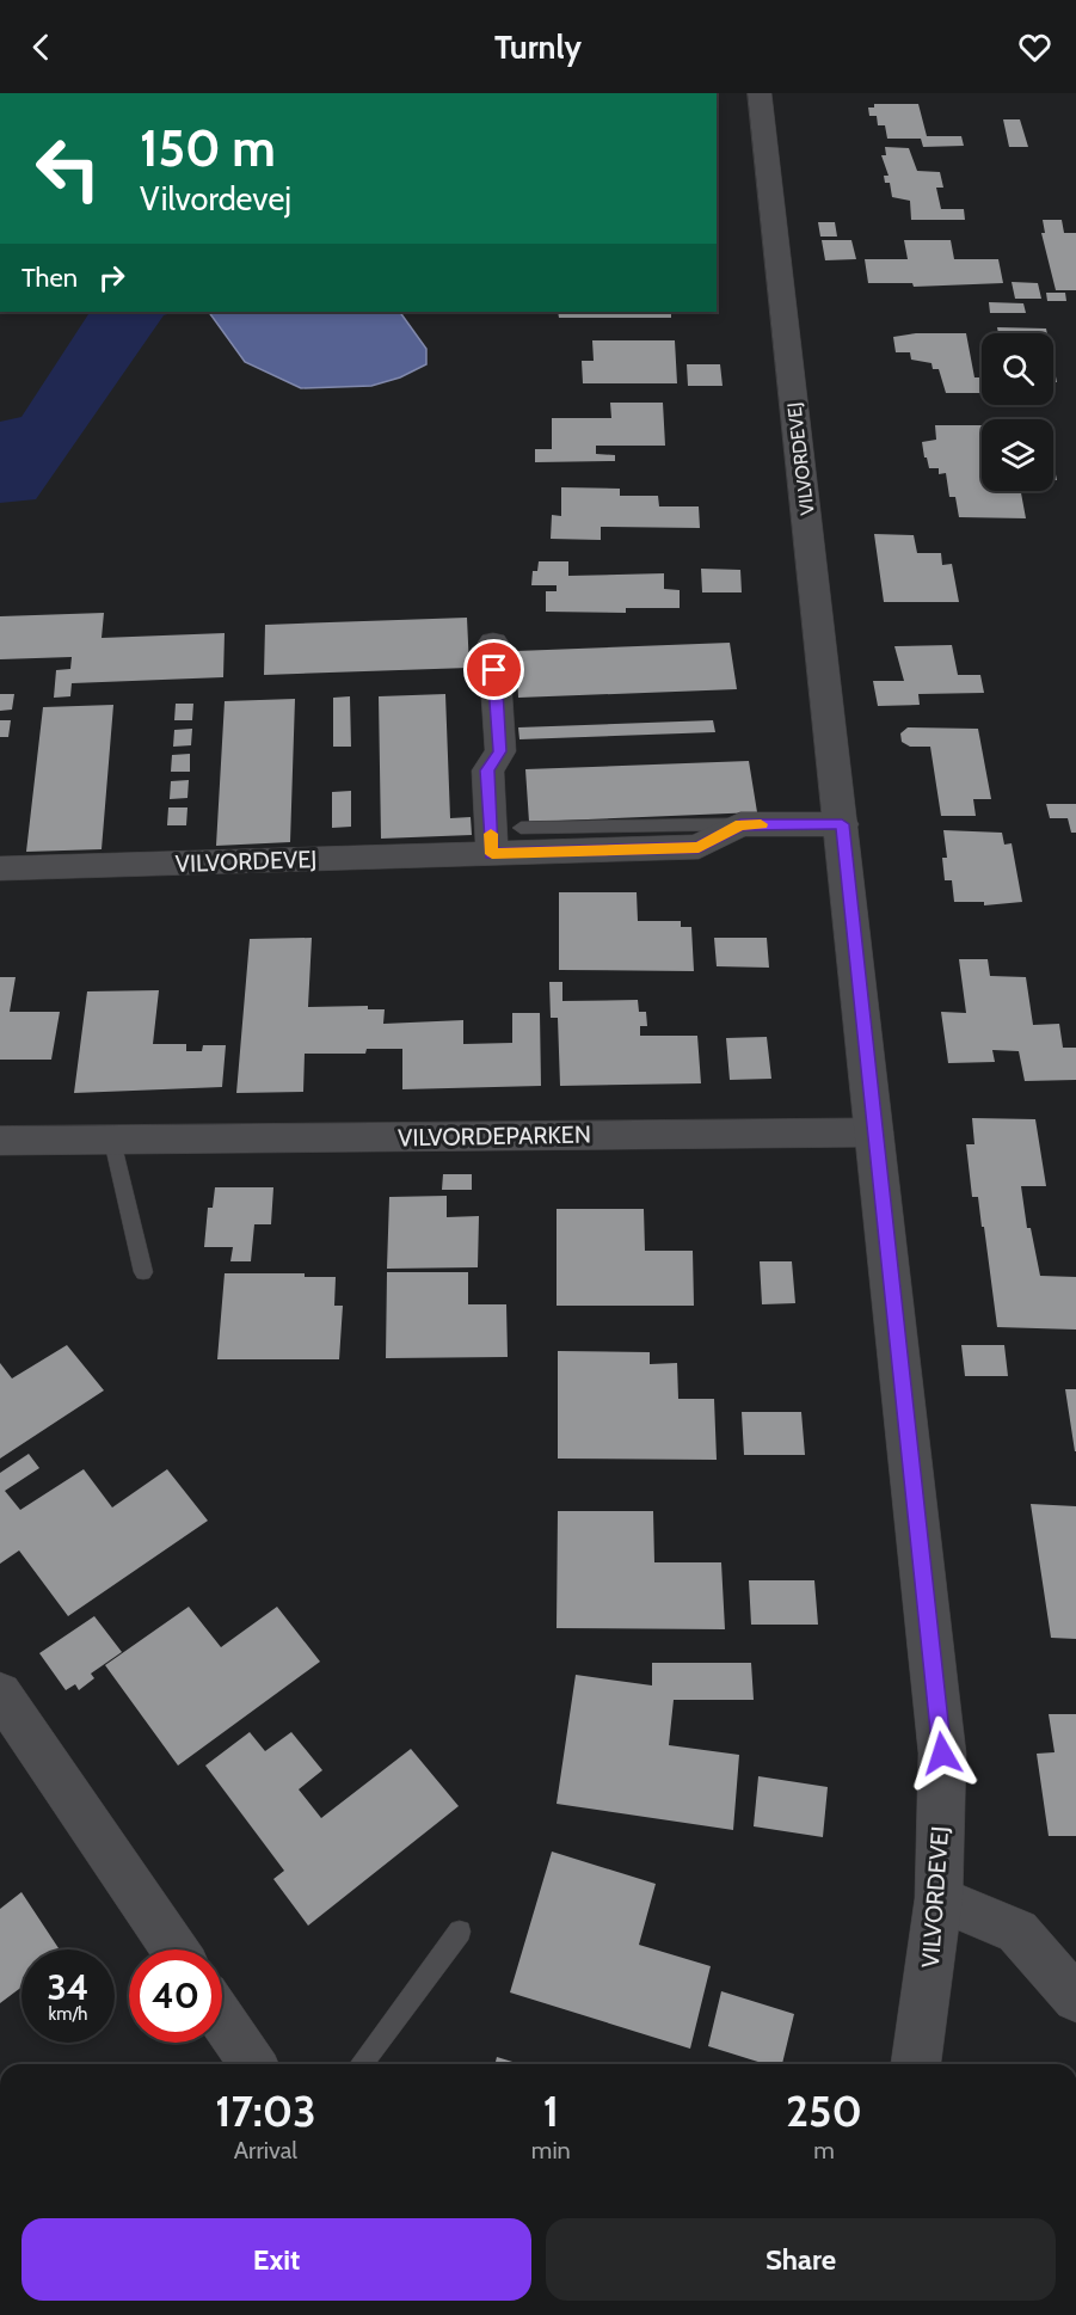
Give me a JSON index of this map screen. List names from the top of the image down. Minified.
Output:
{"streets":{"street":["VILVORDEVEJ","VILVORDEPARKEN"]},"crossings":[["VILVORDEVEJ","VILVORDEPARKEN"]],"page":{"header":"Turnly","turn":["150 m","Vilvordevej"],"then":"Then","speed":"34 km/h","limit":"40","eta":["17:03","Arrival","1","min","250","m"],"buttons":["Exit","Share"]}}
